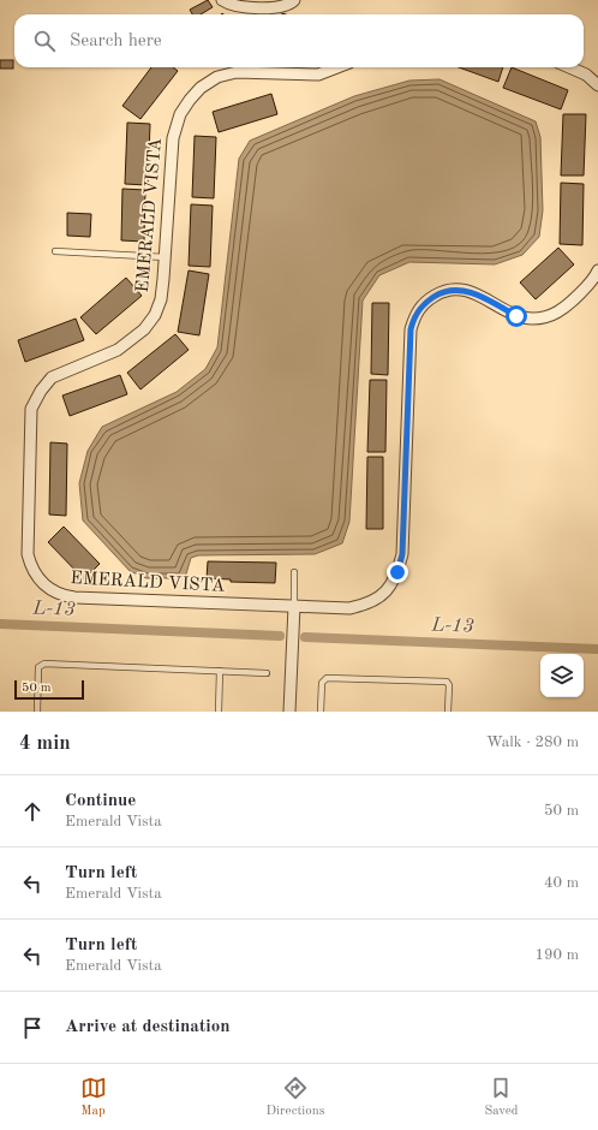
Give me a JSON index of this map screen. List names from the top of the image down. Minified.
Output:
{"streets":{"street":["EMERALD VISTA"]},"water":["L-13"],"scale_bar":"50 m","page":{"search":"Search here","scale":"50 m","heading":["4 min","Walk · 280 m"],"list":[["Continue","Emerald Vista","50 m"],["Turn left","Emerald Vista","40 m"],["Turn left","Emerald Vista","190 m"],"Arrive at destination"],"nav":["Map","Directions","Saved"]}}
